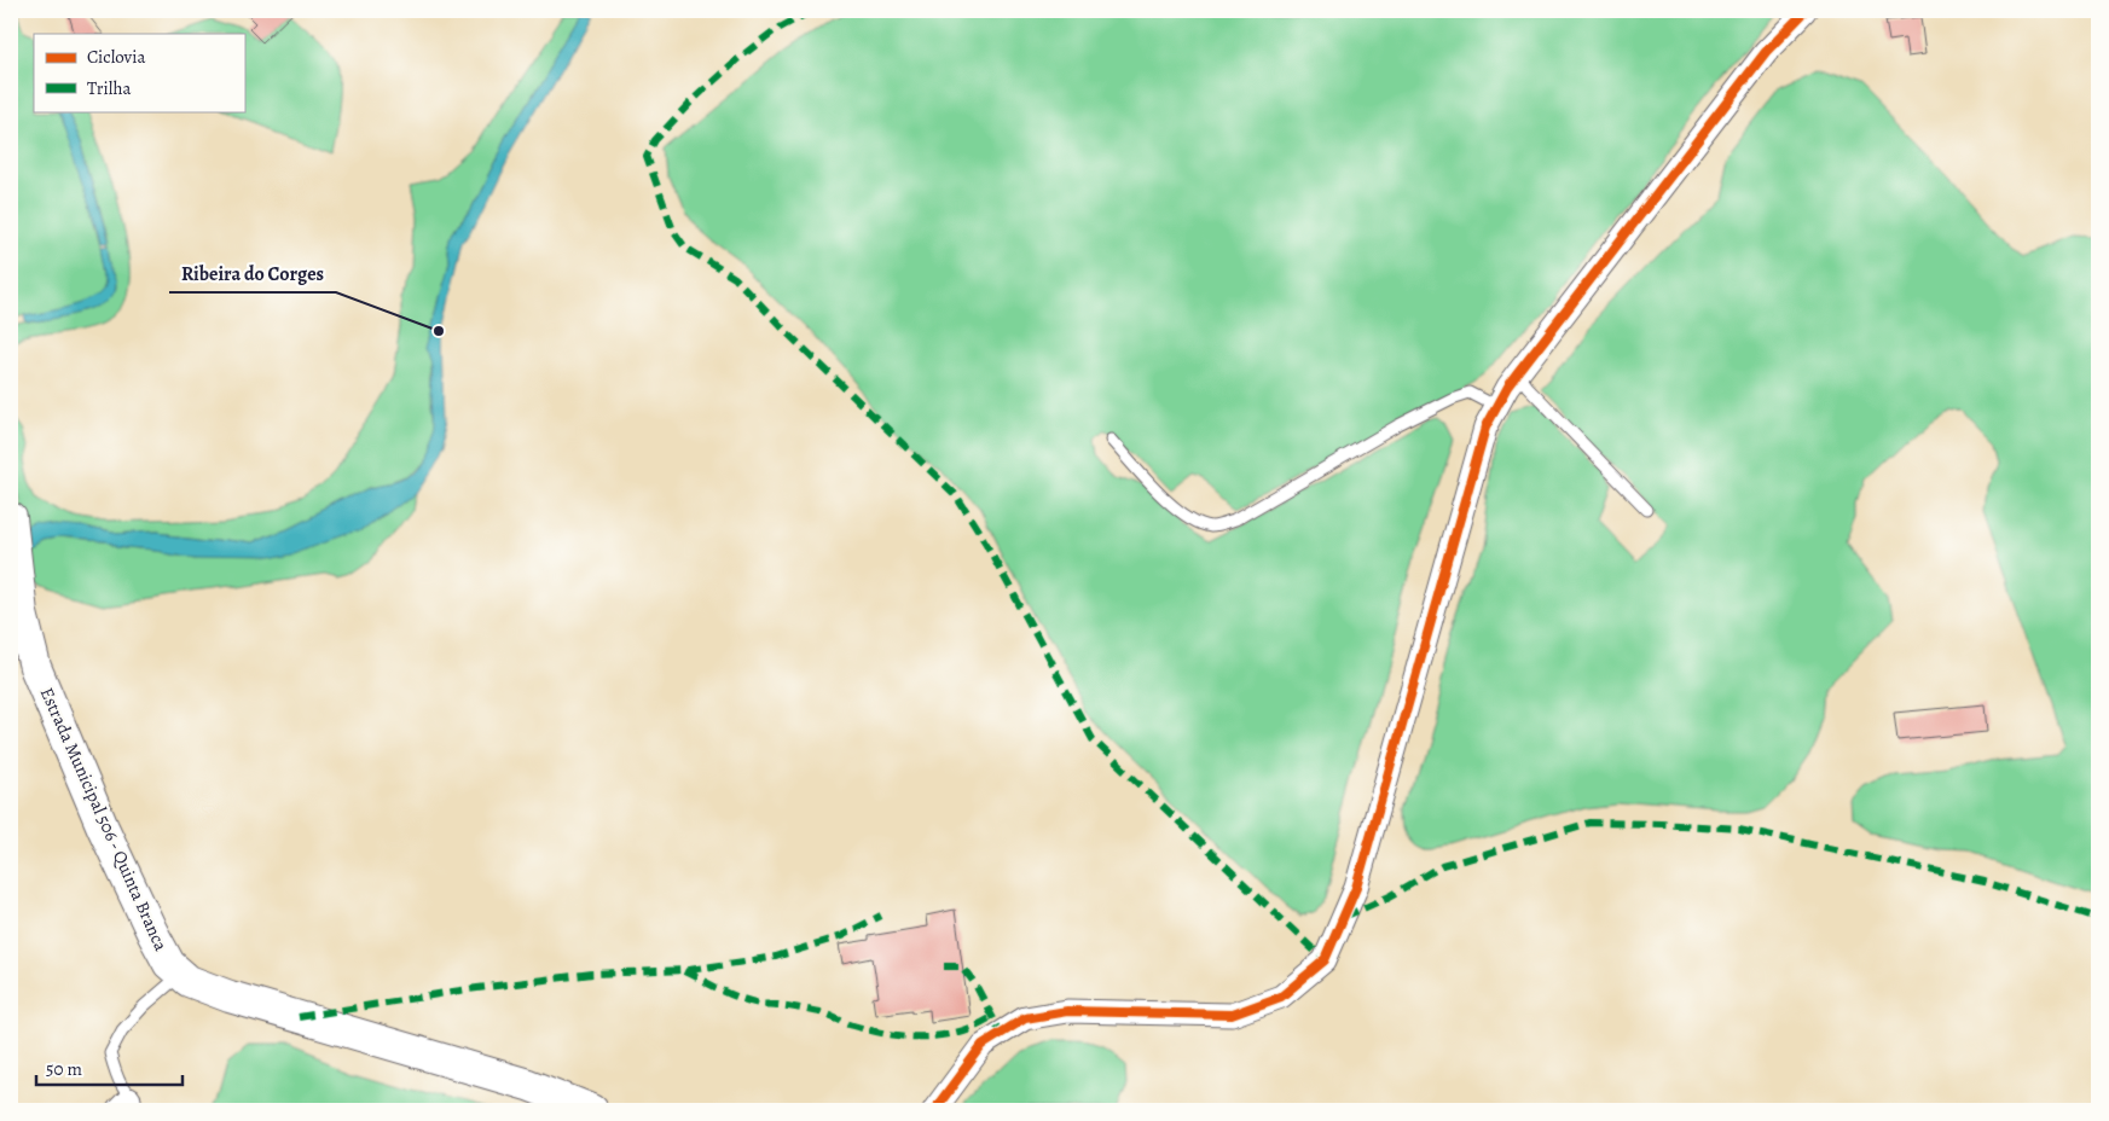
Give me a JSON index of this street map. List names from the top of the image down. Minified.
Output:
{"streets":{"main road":["Estrada Municipal 506 - Quinta Branca"]},"places":["Ribeira do Corges"],"legend":["Ciclovia","Trilha"],"scale_bar":"50 m"}
